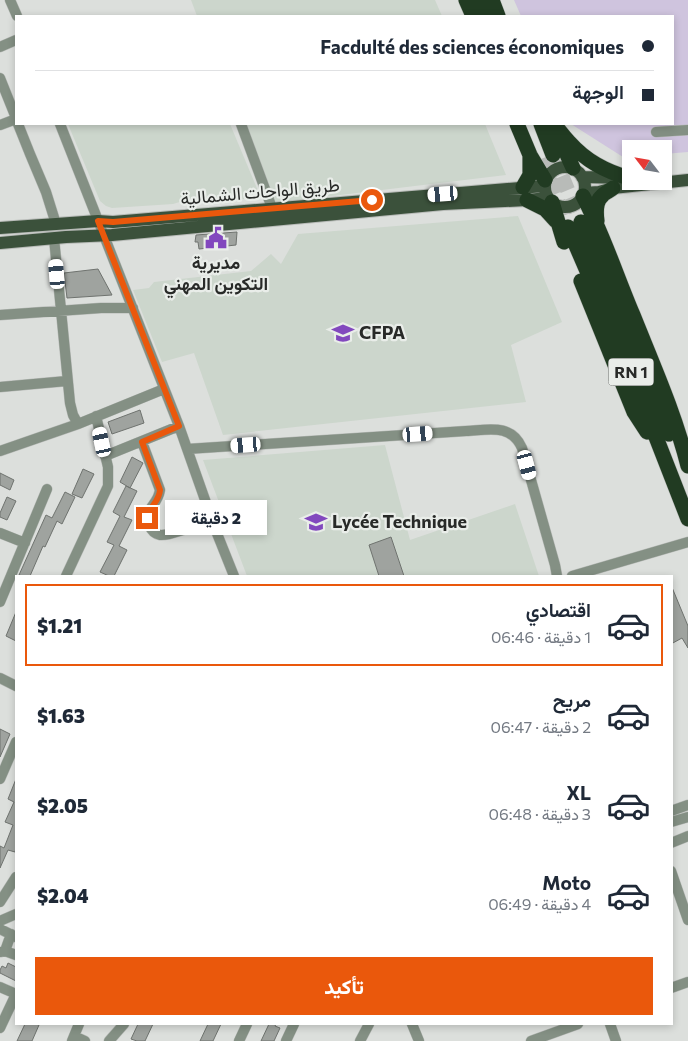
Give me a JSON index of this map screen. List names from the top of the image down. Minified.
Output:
{"streets":{"highway":["RN 1"],"main road":["طريق الواحات الشمالية"]},"places":{"public building":["مديرية التكوين المهني"],"school or university":["CFPA","Lycée Technique"]},"north":"top left","page":{"banner":["Facdulté des sciences économiques","الوجهة"],"bubble":"2 دقيقة","list":[{"name":"اقتصادي","note":"1 دقيقة · 06:46","value":"$1.21"},{"name":"مريح","note":"2 دقيقة · 06:47","value":"$1.63"},{"name":"XL","note":"3 دقيقة · 06:48","value":"$2.05"},{"name":"Moto","note":"4 دقيقة · 06:49","value":"$2.04"}],"buttons":"تأكيد"}}
